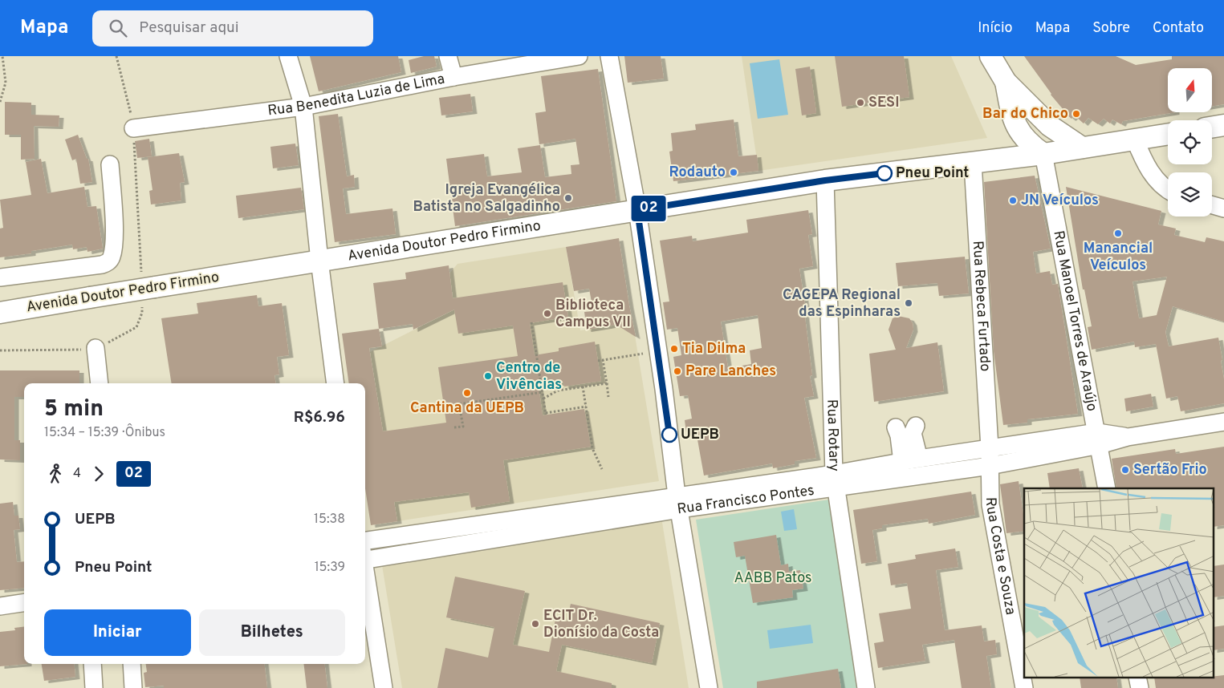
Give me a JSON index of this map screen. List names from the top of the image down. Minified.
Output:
{"streets":{"main road":["Avenida Doutor Pedro Firmino"],"street":["Rua Benedita Luzia de Lima","Rua Rebeca Furtado","Rua Manoel Torres de Araújo","Rua Rotary","Rua Francisco Pontes","Rua Costa e Souza"]},"crossings":[["Avenida Doutor Pedro Firmino","Rua Rebeca Furtado"],["Avenida Doutor Pedro Firmino","Rua Manoel Torres de Araújo"],["Avenida Doutor Pedro Firmino","Rua Rotary"],["Rua Rebeca Furtado","Rua Francisco Pontes"],["Rua Rebeca Furtado","Rua Costa e Souza"],["Rua Manoel Torres de Araújo","Rua Francisco Pontes"],["Rua Rotary","Rua Francisco Pontes"],["Rua Francisco Pontes","Rua Costa e Souza"]],"parks":["AABB Patos"],"places":["SESI","Bar do Chico","Rodauto","Pneu Point","Igreja Evangélica Batista no Salgadinho","JN Veículos","Manancial Veículos","CAGEPA Regional das Espinharas","Biblioteca Campus VII","Tia Dilma","Pare Lanches","Centro de Vivências","Cantina da UEPB","UEPB","Sertão Frio","ECIT Dr. Dionísio da Costa"],"lines":["bus line 02"],"north":"top","page":{"header":"Mapa","search":"Pesquisar aqui","nav":["Início","Mapa","Sobre","Contato"],"on_map":"02","heading":["5 min","15:34 – 15:39 · Ônibus","R$6.96"],"legs":["4","02"],"list":[{"name":"UEPB","value":"15:38"},{"name":"Pneu Point","value":"15:39"}],"buttons":["Iniciar","Bilhetes"]}}
